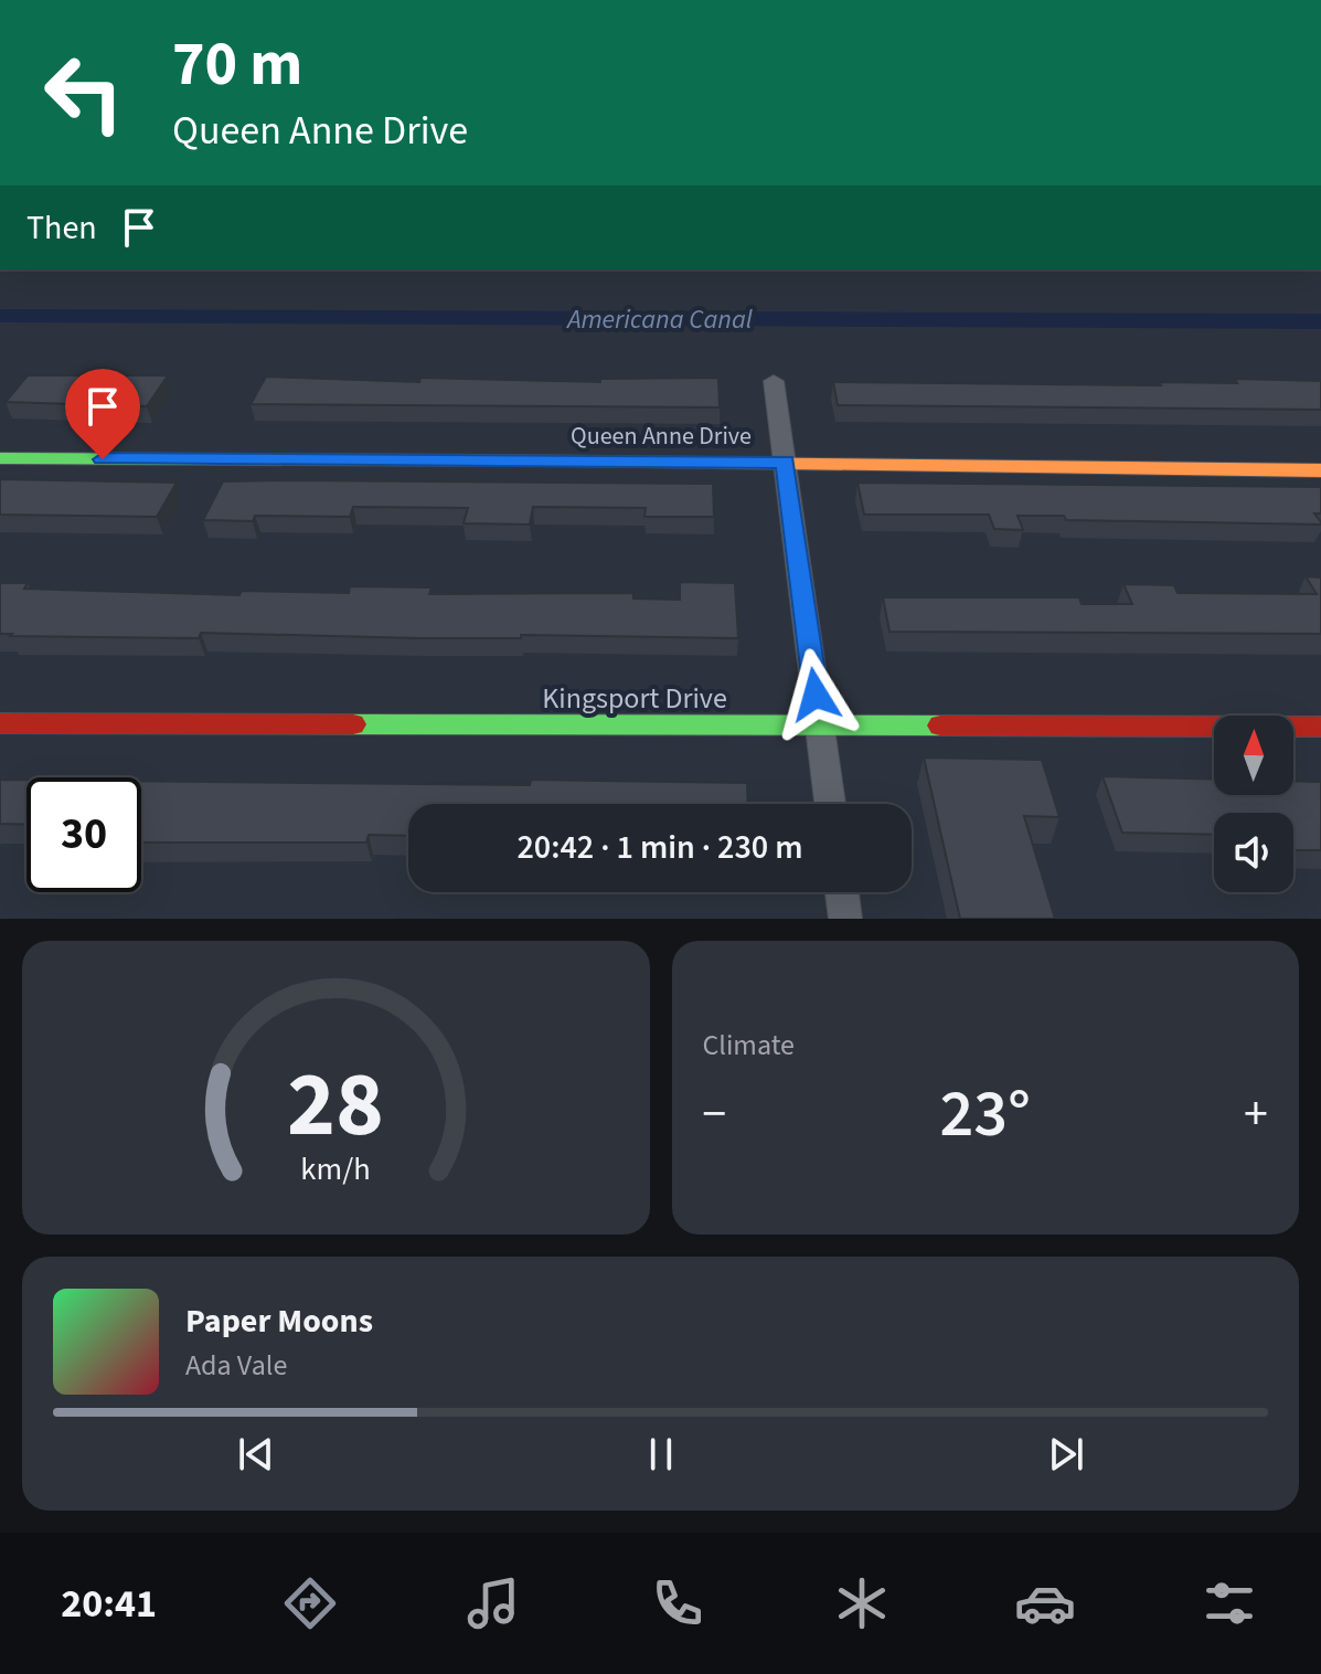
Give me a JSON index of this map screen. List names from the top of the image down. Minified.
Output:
{"streets":{"street":["Queen Anne Drive","Kingsport Drive"]},"water":["Americana Canal"],"north":"top","page":{"turn":["70 m","Queen Anne Drive"],"then":"Then","limit":"30","trip":"20:42 · 1 min · 230 m","tile":"Climate","heat":["−","23°","+"],"song":["Paper Moons","Ada Vale"],"tabs":"20:41","gauge":["28","km/h"]}}
